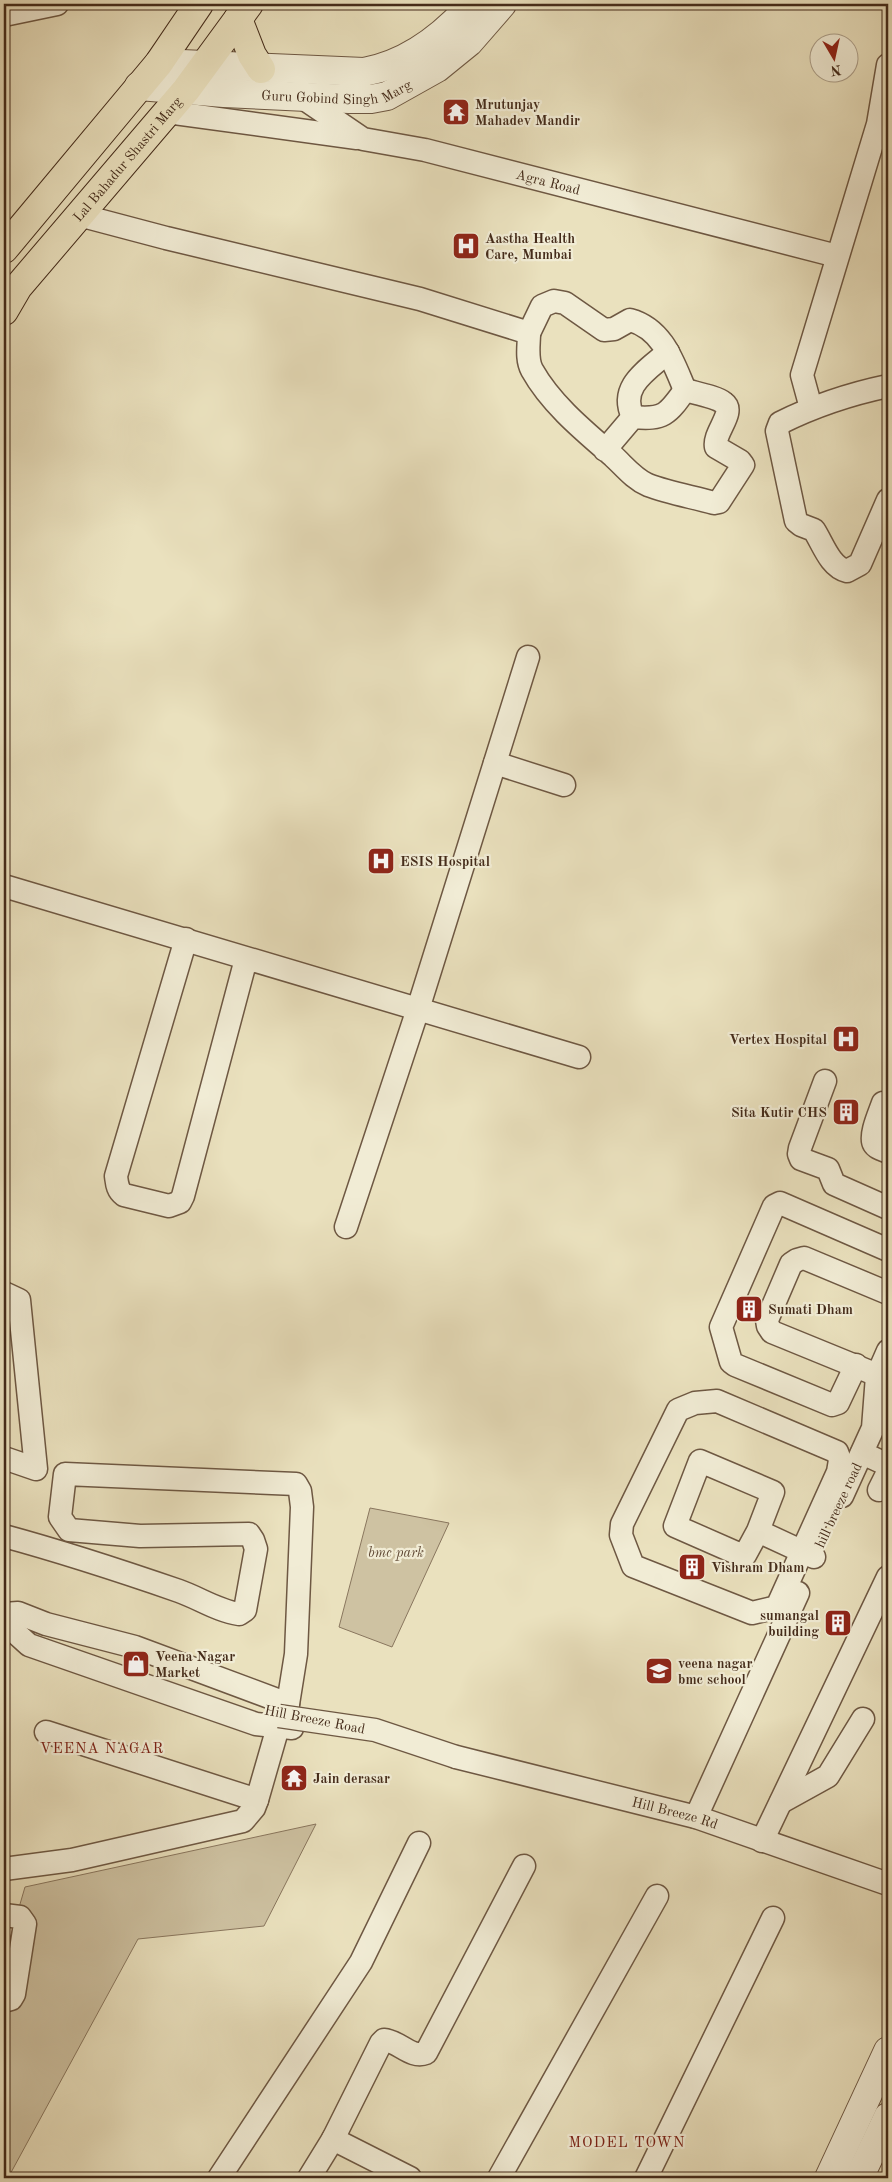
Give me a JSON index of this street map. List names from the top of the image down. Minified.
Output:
{"streets":{"main road":["Lal Bahadur Shastri Marg"],"street":["Guru Gobind Singh Marg","Agra Road","hill breeze road","Hill Breeze Road","Hill Breeze Rd"]},"crossings":[["Guru Gobind Singh Marg","Lal Bahadur Shastri Marg"],["Guru Gobind Singh Marg","Agra Road"],["hill breeze road","Hill Breeze Rd"],["Hill Breeze Road","Hill Breeze Rd"]],"districts":["VEENA NAGAR","MODEL TOWN"],"parks":["bmc park"],"places":{"temple":["Mrutunjay Mahadev Mandir","Jain derasar"],"hospital":["Aastha Health Care, Mumbai","ESIS Hospital","Vertex Hospital"],"building":["Sita Kutir CHS","Sumati Dham","Vishram Dham","sumangal building"],"shop":["Veena Nagar Market"],"school or university":["veena nagar bmc school"]},"north":"bottom"}
